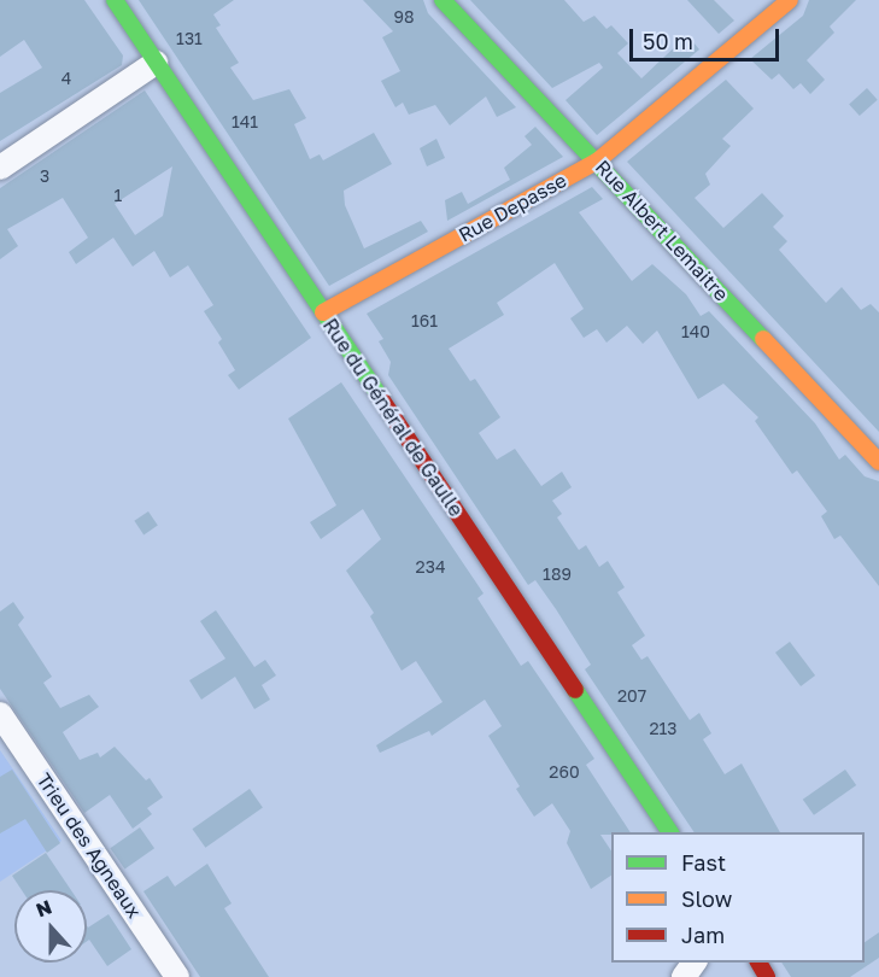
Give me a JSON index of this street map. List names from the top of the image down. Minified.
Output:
{"streets":{"street":["Rue Depasse","Rue Albert Lemaitre","Rue du Général de Gaulle","Trieu des Agneaux"]},"crossings":[["Rue Depasse","Rue Albert Lemaitre"],["Rue Depasse","Rue du Général de Gaulle"]],"house_numbers":["98","131","4","141","3","1","161","140","234","189","207","213","260"],"legend":["Fast","Slow","Jam"],"scale_bar":"50 m","north":"top"}
